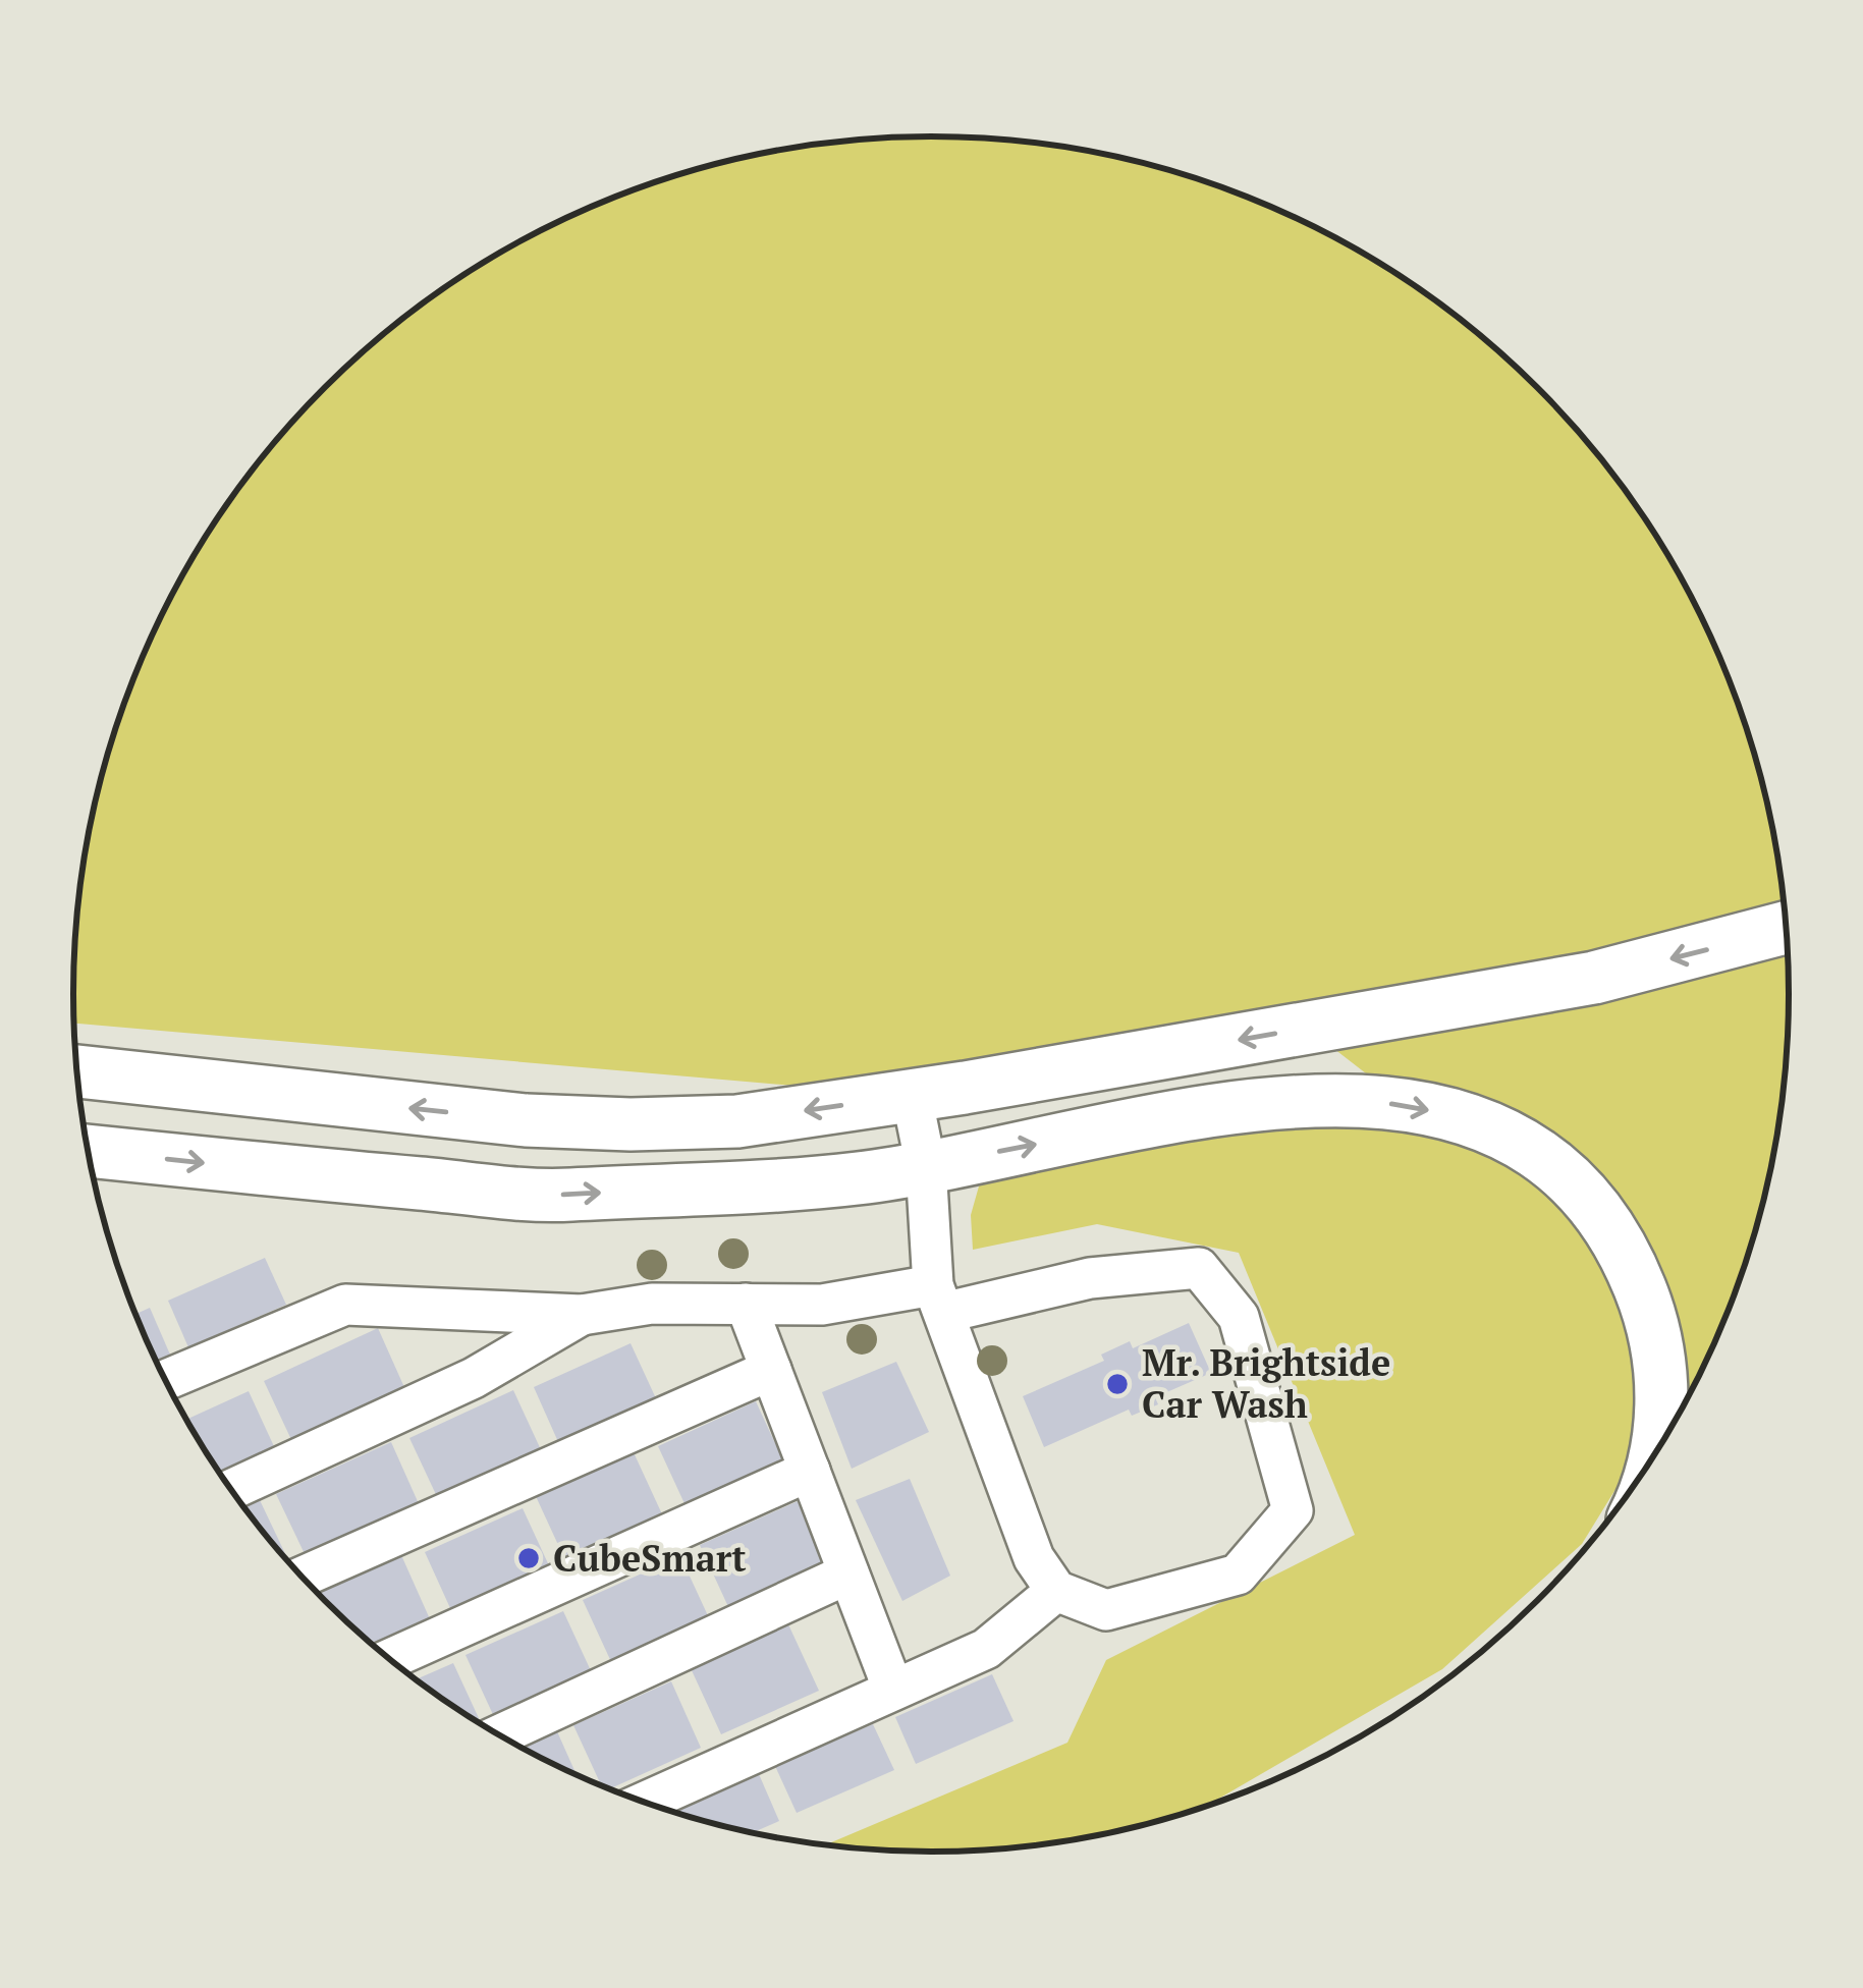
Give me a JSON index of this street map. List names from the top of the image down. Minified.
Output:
{"places":["Mr. Brightside Car Wash","CubeSmart"]}
